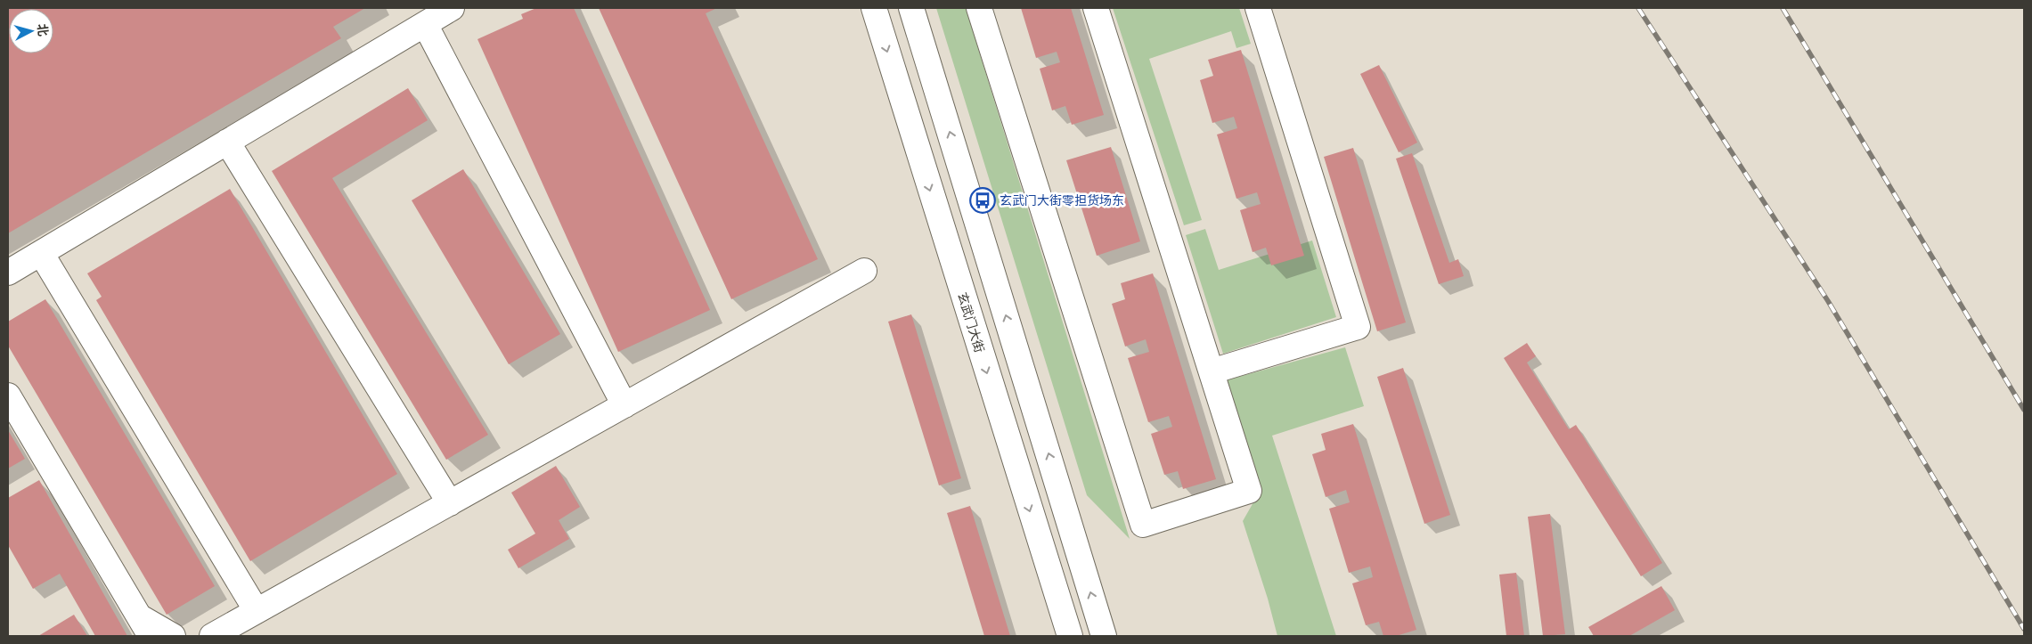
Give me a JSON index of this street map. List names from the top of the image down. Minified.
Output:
{"streets":{"main road":["玄武门大街"]},"places":{"bus stop":["玄武门大街零担货场东"]},"north":"right"}
